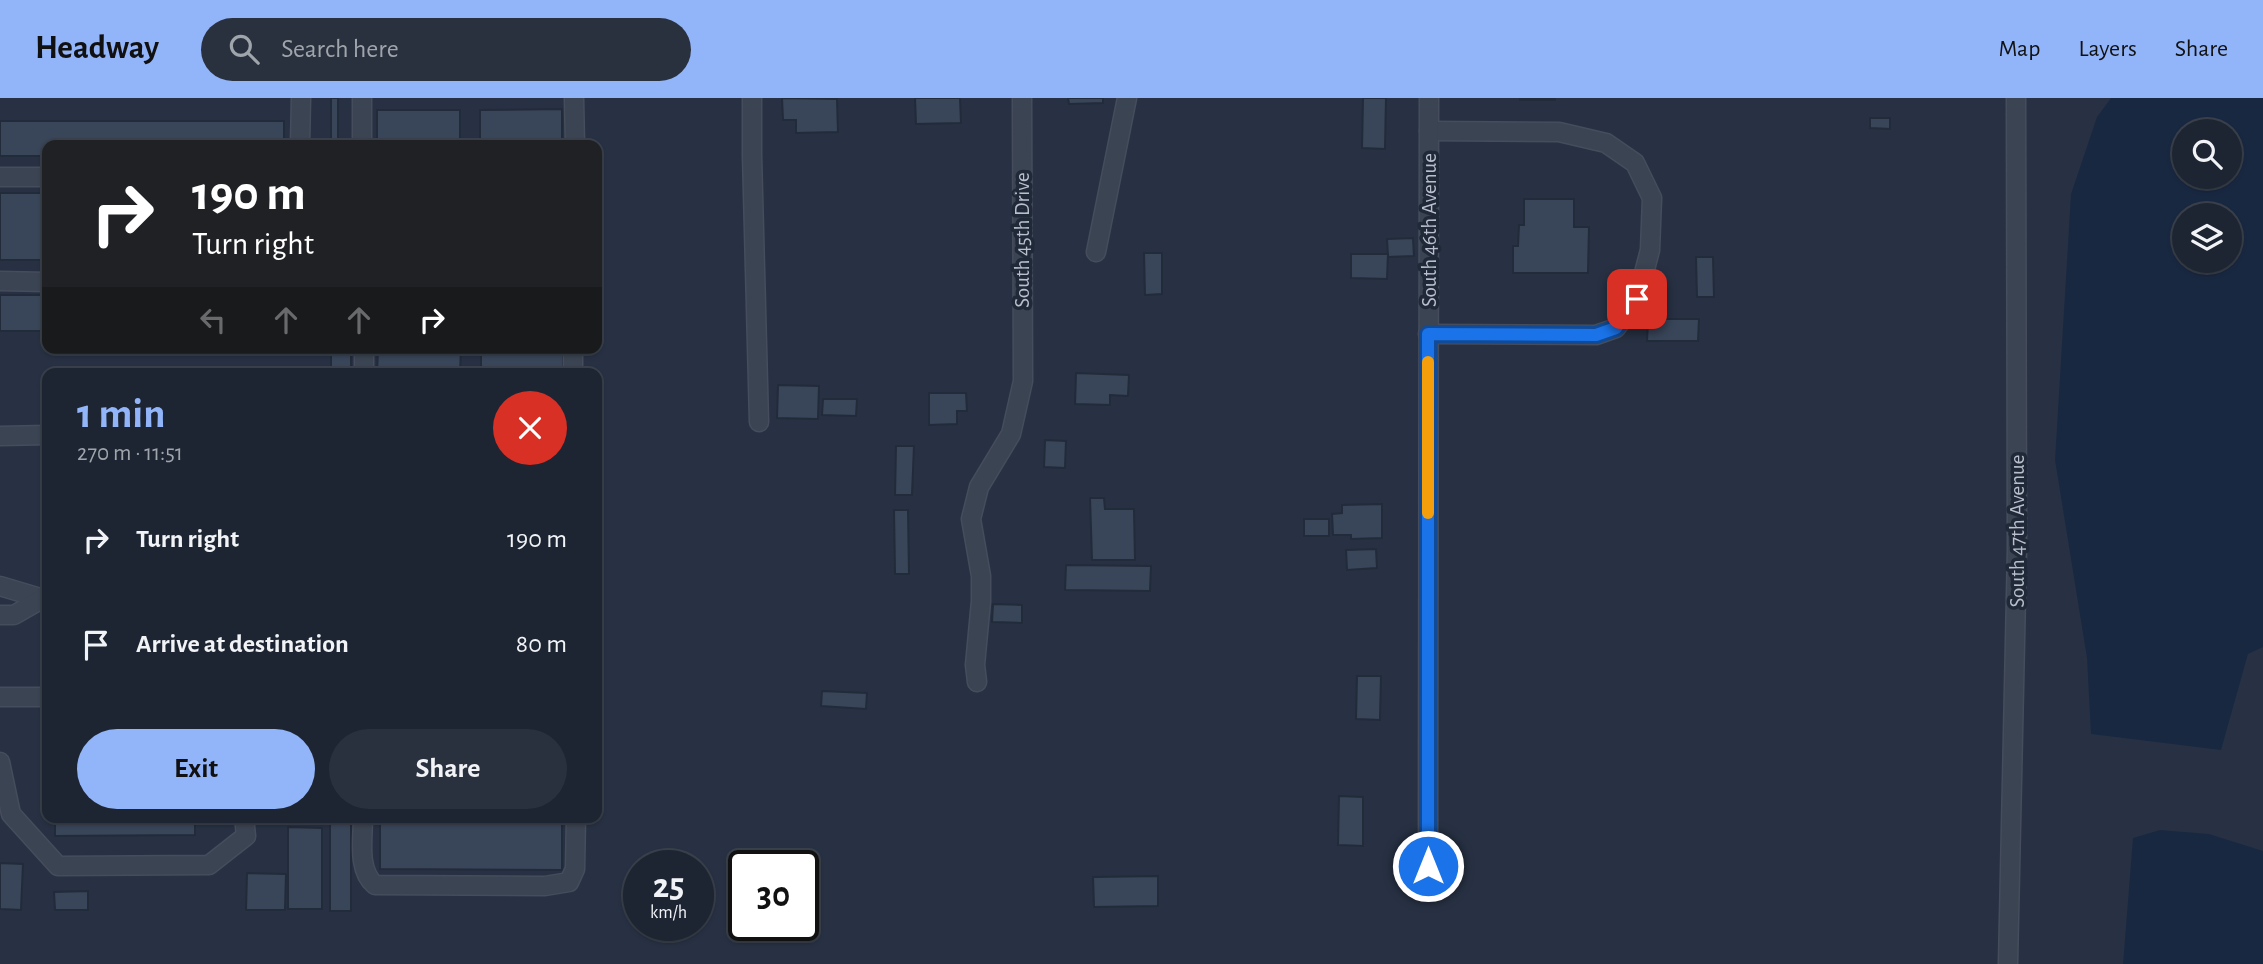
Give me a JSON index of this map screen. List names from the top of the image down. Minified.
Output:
{"streets":{"street":["South 46th Avenue","South 45th Drive","South 47th Avenue"]},"page":{"header":"Headway","search":"Search here","nav":["Map","Layers","Share"],"turn":["190 m","Turn right"],"heading":["1 min","270 m · 11:51"],"list":[{"name":"Turn right","value":"190 m"},{"name":"Arrive at destination","value":"80 m"}],"buttons":["Exit","Share"],"speed":"25 km/h","limit":"30"}}
